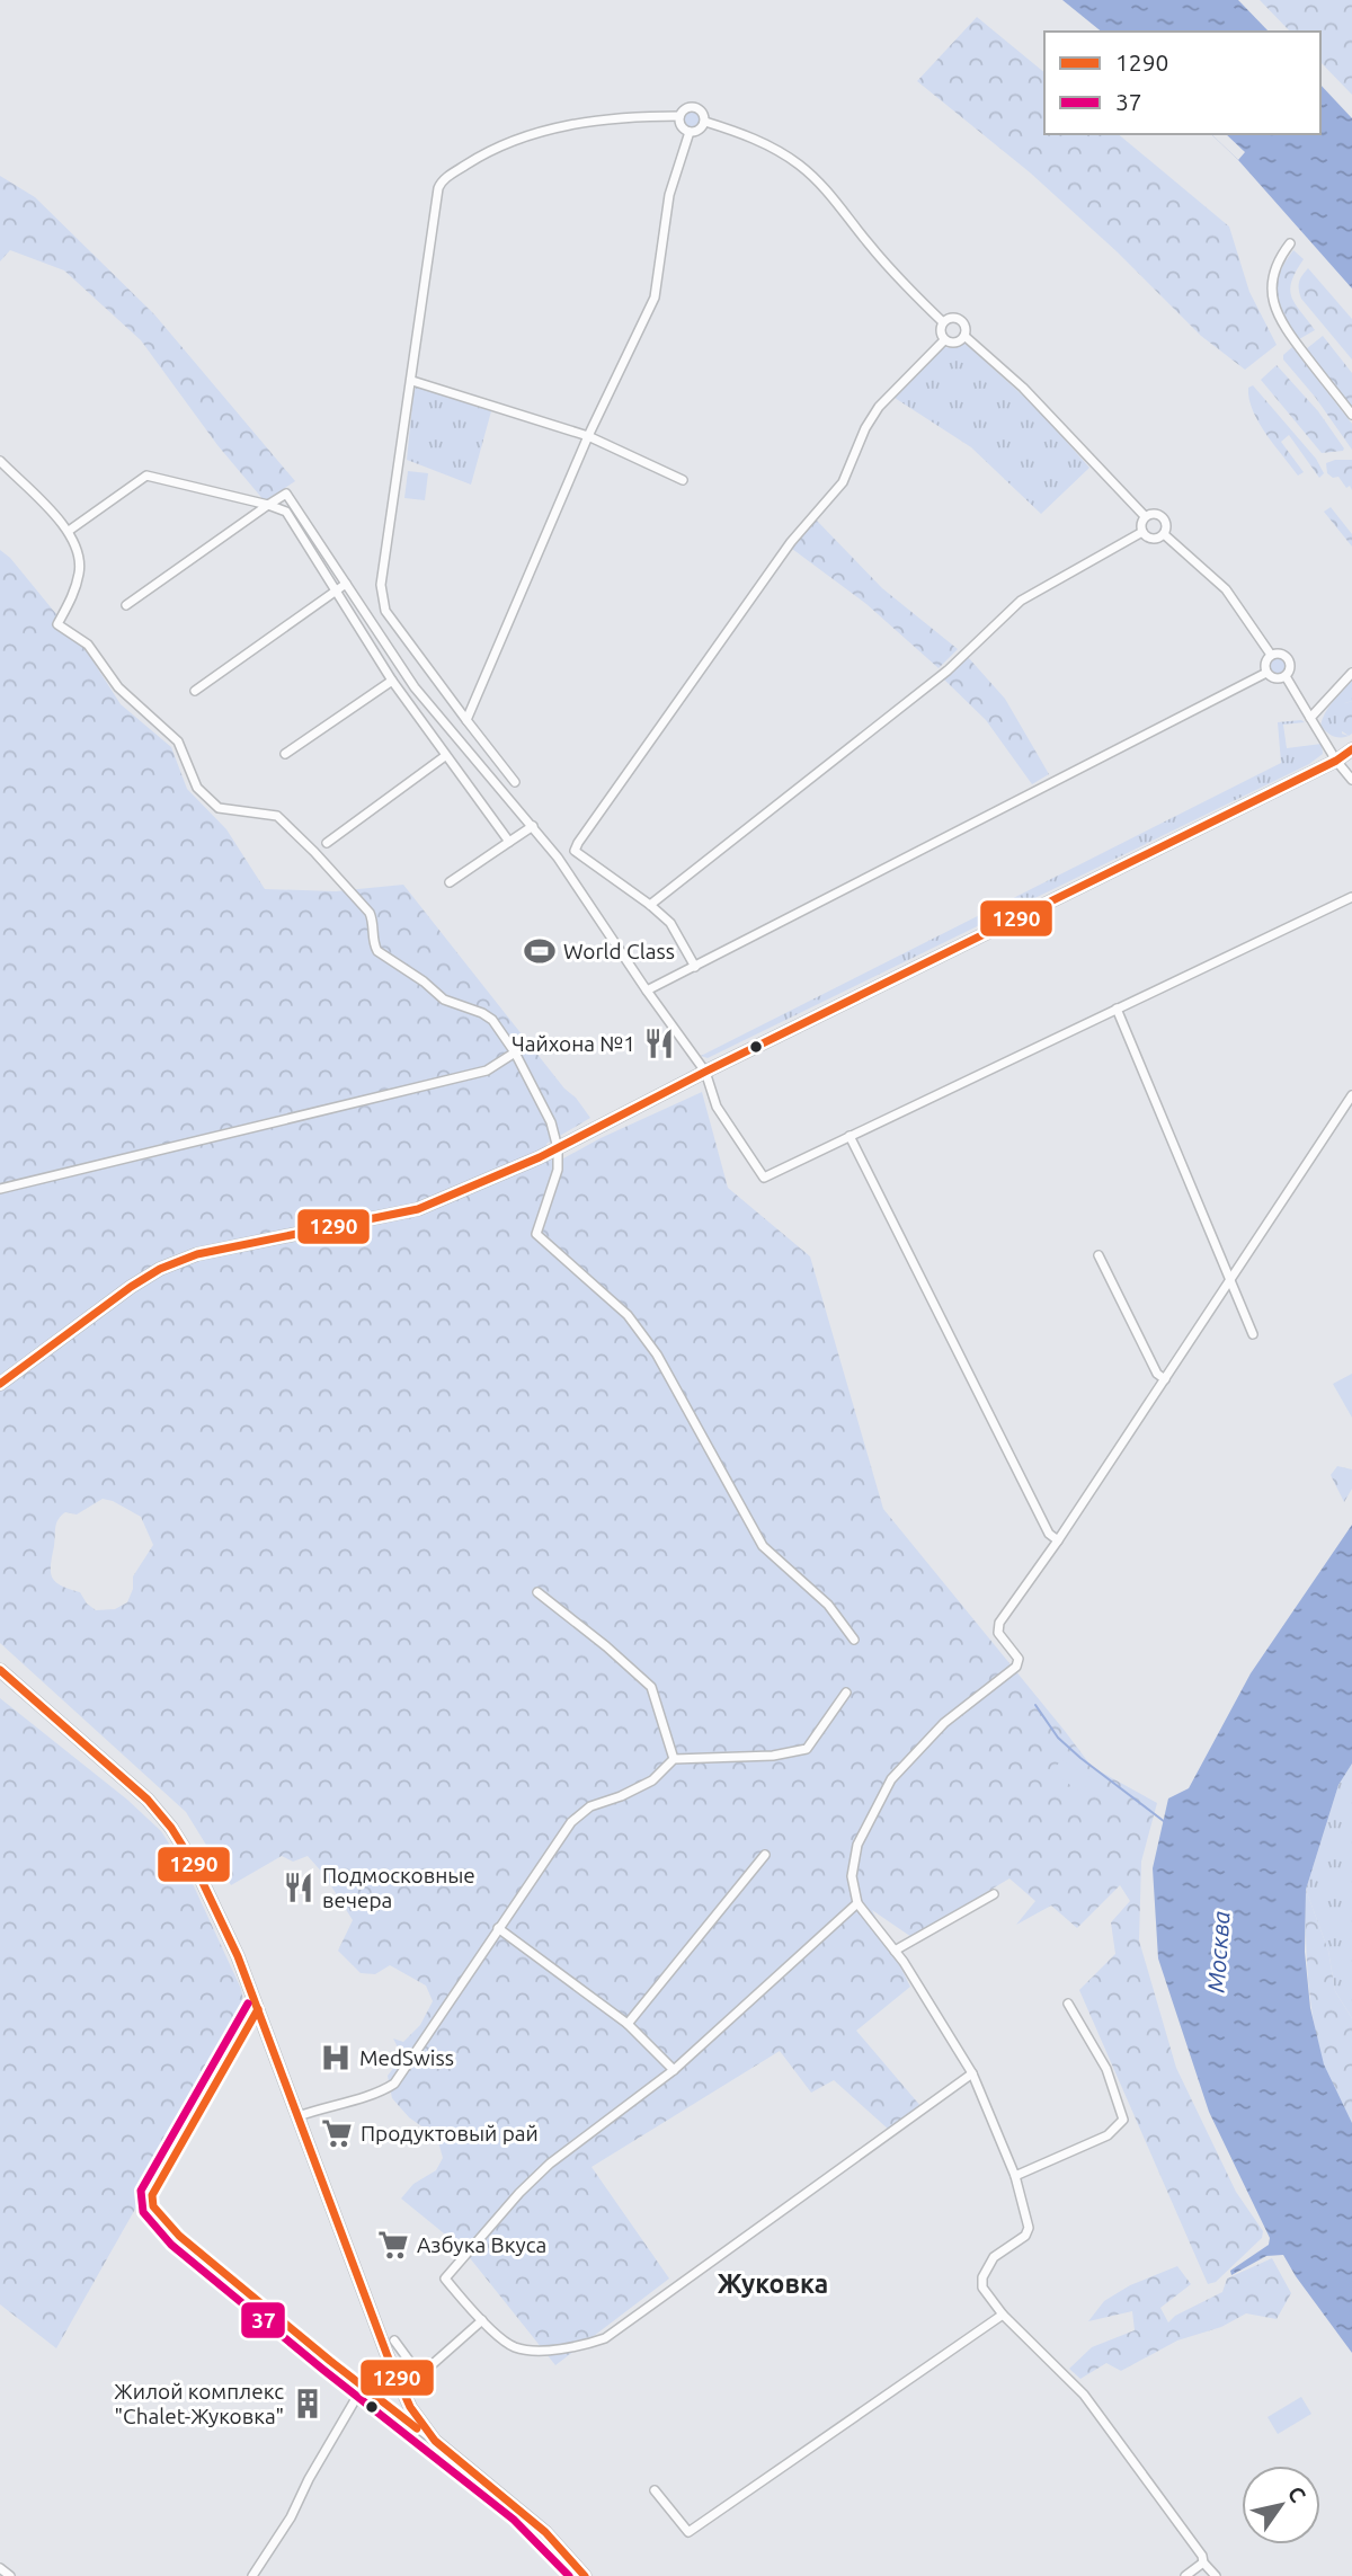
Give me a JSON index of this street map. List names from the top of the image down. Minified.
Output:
{"districts":["Жуковка"],"water":["Москва"],"places":{"sports":["World Class"],"restaurant":["Чайхона №1","Подмосковные вечера"],"hospital":["MedSwiss"],"supermarket":["Продуктовый рай","Азбука Вкуса"],"building":["Жилой комплекс \"Chalet-Жуковка\""]},"lines":["transit line 1290","transit line 37"],"legend":["1290","37"],"north":"top right"}
